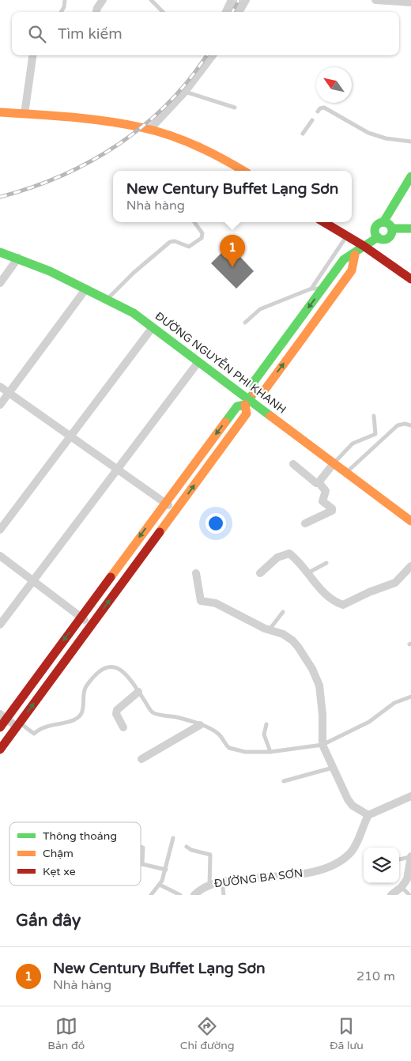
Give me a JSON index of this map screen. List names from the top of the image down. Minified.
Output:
{"streets":{"street":["ĐƯỜNG NGUYỄN PHI KHANH","ĐƯỜNG BA SƠN"]},"legend":["Thông thoáng","Chậm","Kẹt xe"],"north":"top left","page":{"search":"Tìm kiếm","popup":["New Century Buffet Lạng Sơn","Nhà hàng"],"pins":"1","heading":"Gần đây","list":[{"mark":"1","name":"New Century Buffet Lạng Sơn","note":"Nhà hàng","value":"210 m"}],"nav":["Bản đồ","Chỉ đường","Đã lưu"]}}
